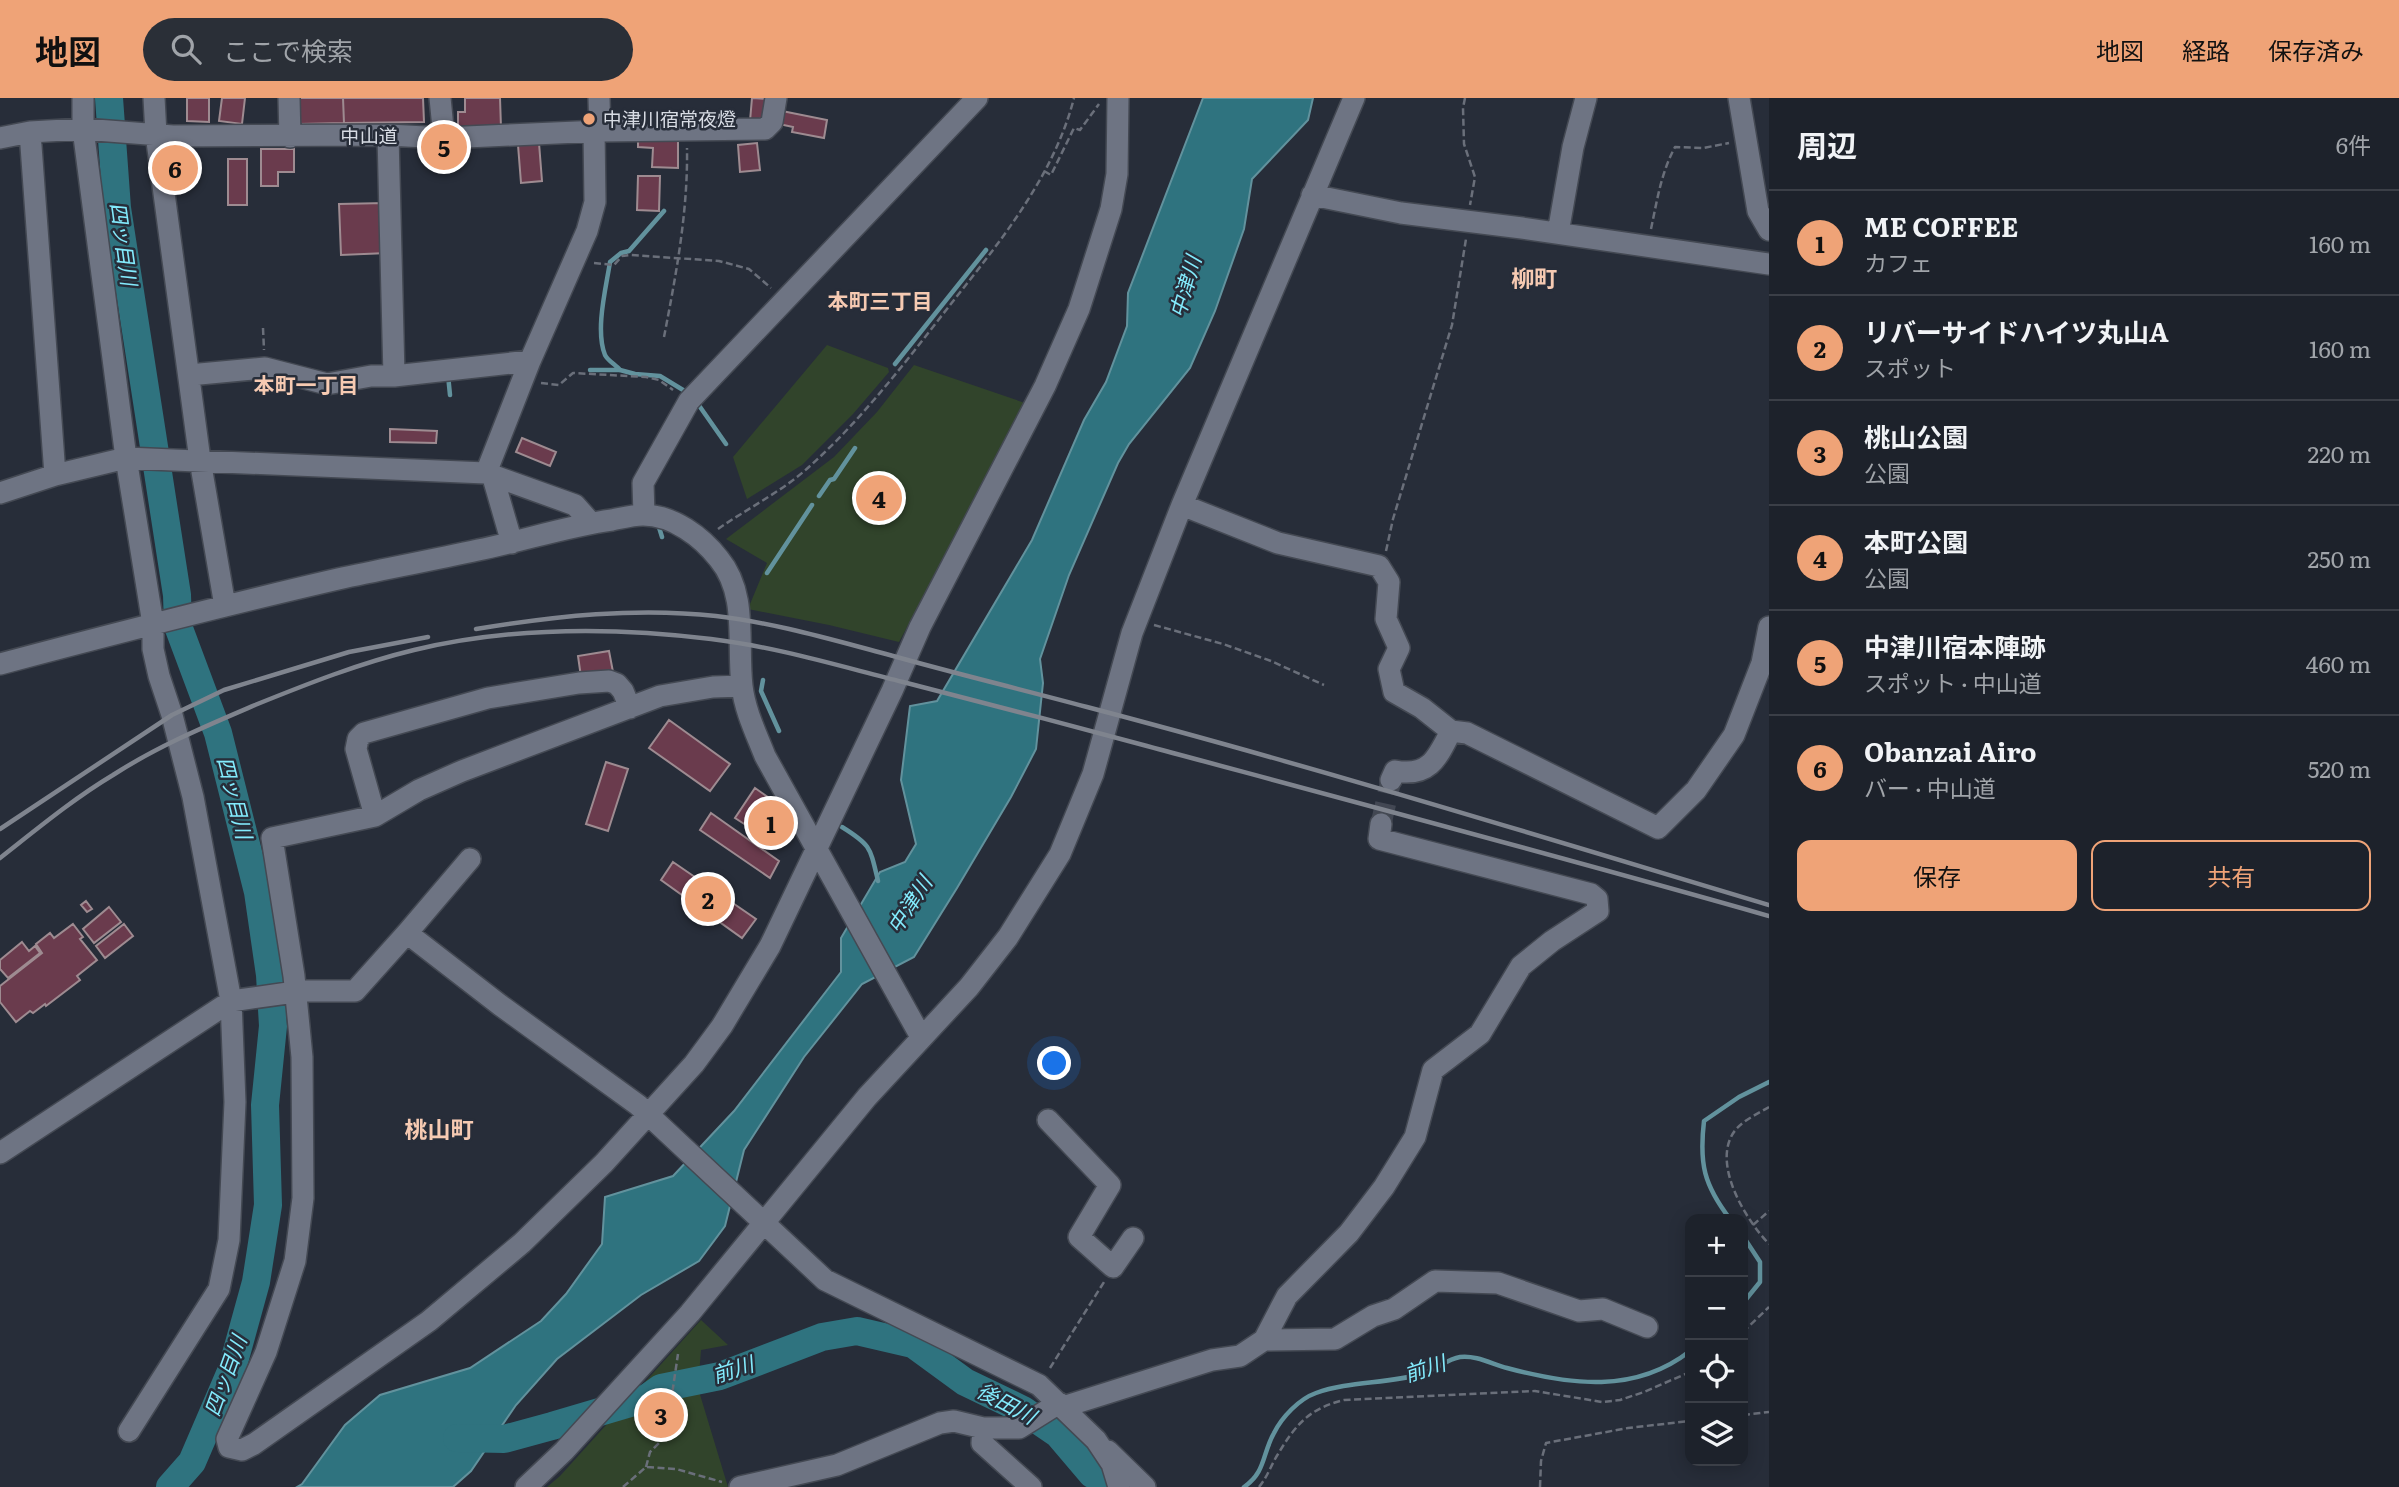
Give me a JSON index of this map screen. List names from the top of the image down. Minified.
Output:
{"streets":{"street":["中山道"]},"districts":["柳町","本町三丁目","本町一丁目","桃山町"],"water":["四ッ目川","中津川","前川","後田川"],"places":["中津川宿常夜燈"],"page":{"header":"地図","search":"ここで検索","nav":["地図","経路","保存済み"],"heading":["周辺","6件"],"pins":["5","6","4","1","2","3"],"list":[{"mark":"1","name":"ME COFFEE","note":"カフェ","value":"160 m"},{"mark":"2","name":"リバーサイドハイツ丸山A","note":"スポット","value":"160 m"},{"mark":"3","name":"桃山公園","note":"公園","value":"220 m"},{"mark":"4","name":"本町公園","note":"公園","value":"250 m"},{"mark":"5","name":"中津川宿本陣跡","note":"スポット · 中山道","value":"460 m"},{"mark":"6","name":"Obanzai Airo","note":"バー · 中山道","value":"520 m"}],"buttons":["保存","共有"],"map_buttons":["+","−"]}}
